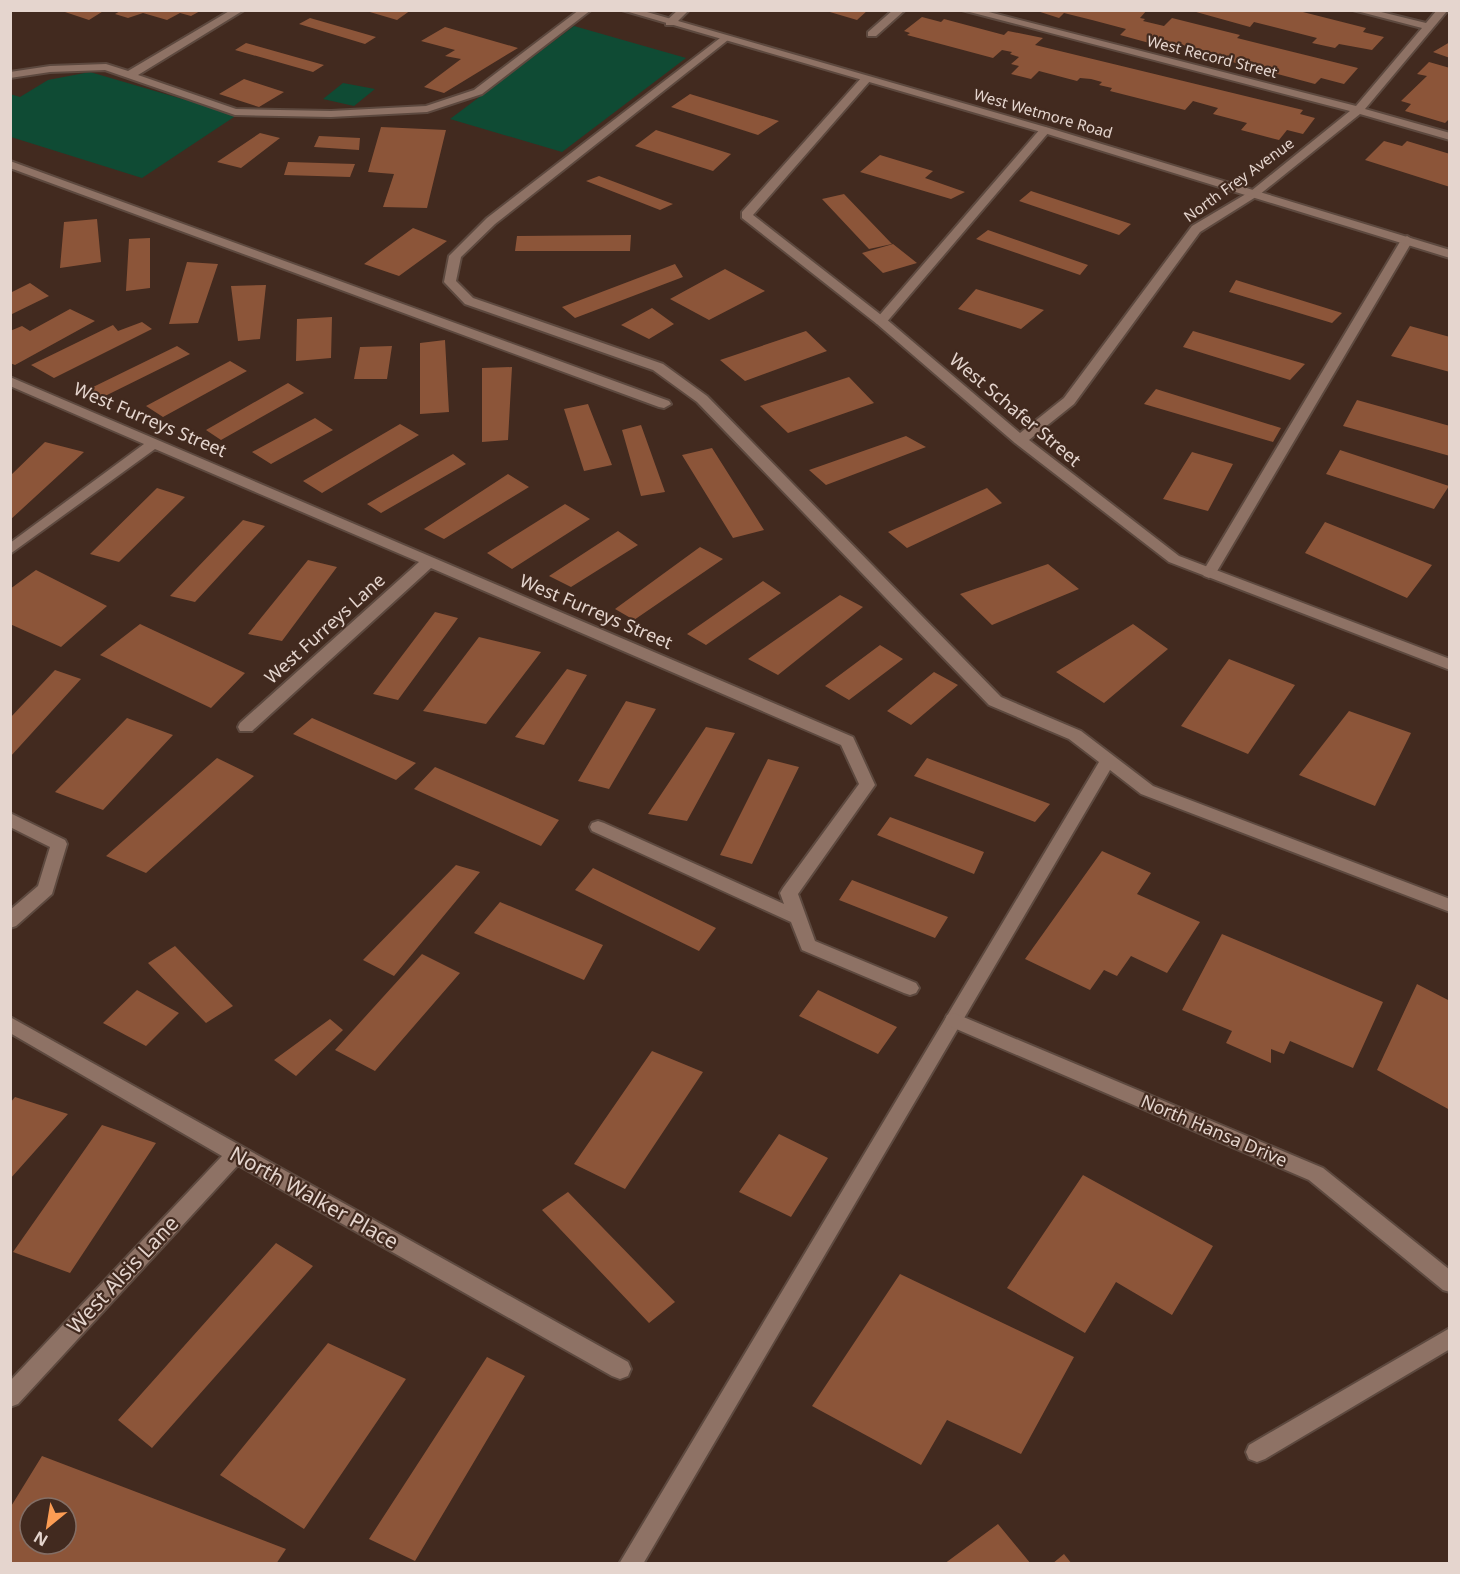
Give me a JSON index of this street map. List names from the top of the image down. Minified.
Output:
{"streets":{"street":["West Record Street","West Wetmore Road","North Frey Avenue","West Schafer Street","West Furreys Street","West Furreys Lane","North Hansa Drive","North Walker Place","West Alsis Lane"]},"crossings":[["West Record Street","North Frey Avenue"],["West Wetmore Road","North Frey Avenue"],["West Wetmore Road","West Schafer Street"],["North Frey Avenue","West Schafer Street"],["West Furreys Street","West Furreys Lane"],["North Walker Place","West Alsis Lane"]],"north":"bottom left"}
